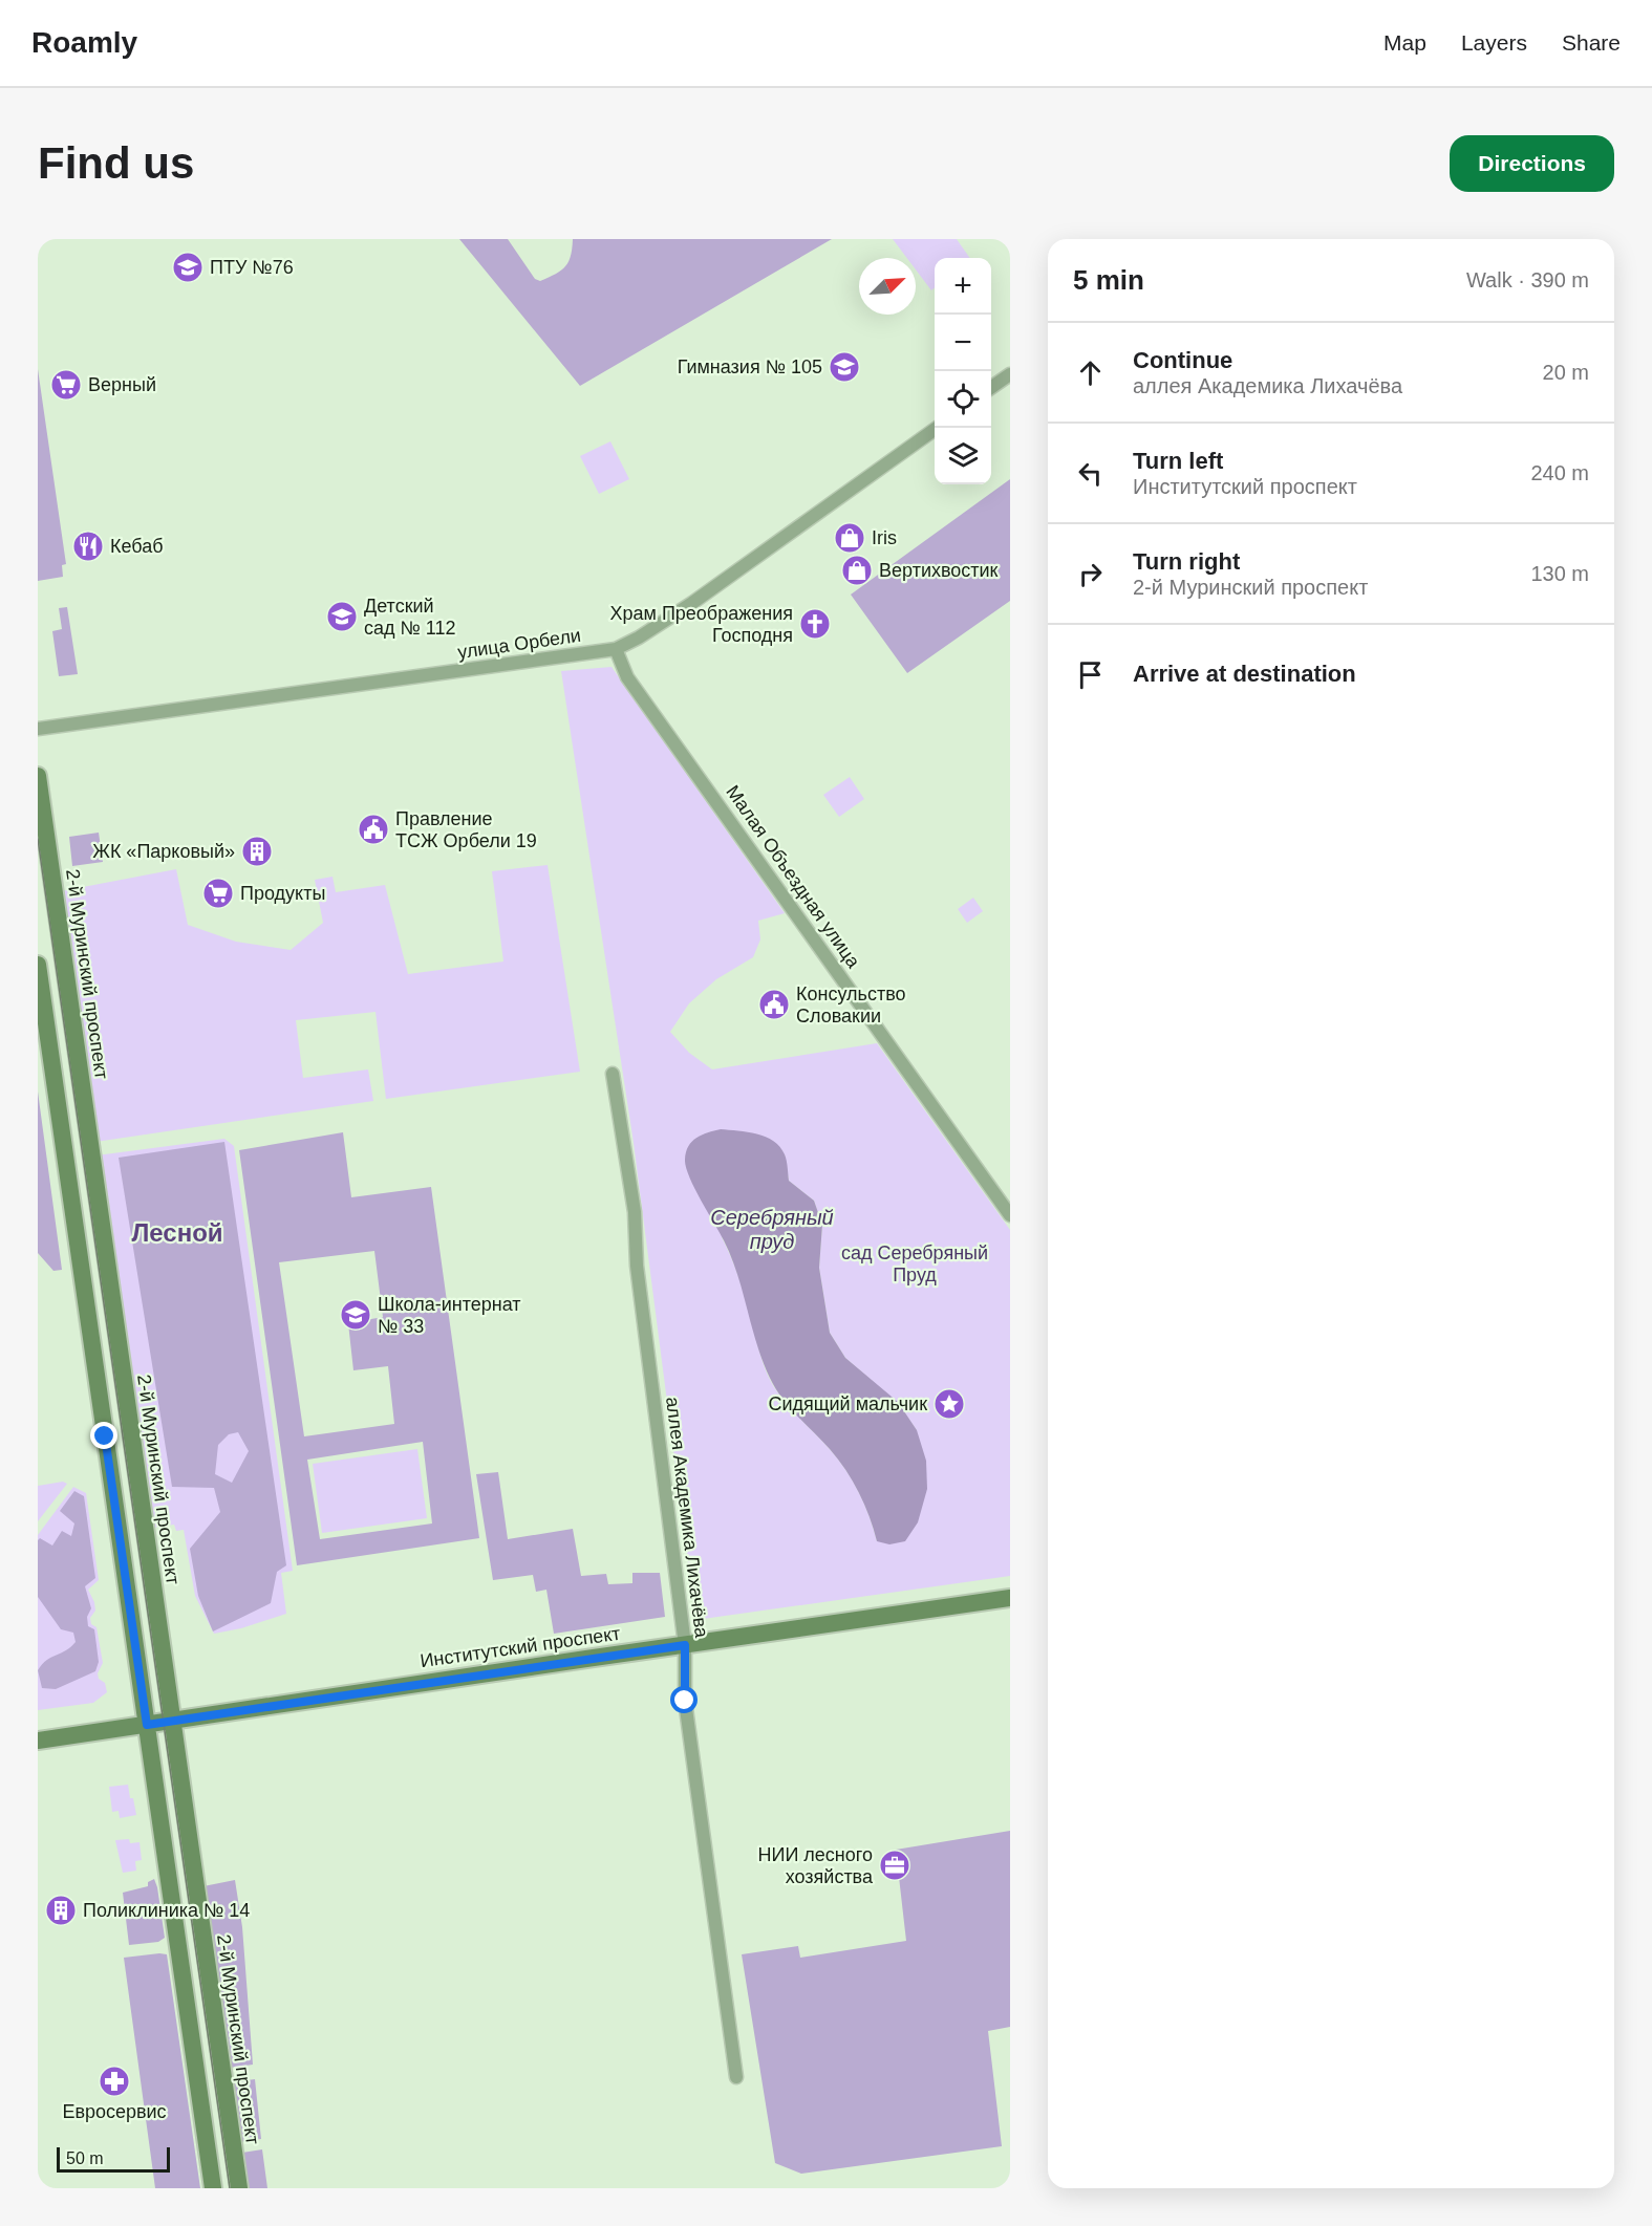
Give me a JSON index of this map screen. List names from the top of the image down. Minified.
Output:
{"streets":{"main road":["2-й Муринский проспект","Институтский проспект"],"street":["улица Орбели","Малая Объездная улица","аллея Академика Лихачёва"]},"crossings":[["улица Орбели","Малая Объездная улица"],["2-й Муринский проспект","Институтский проспект"],["аллея Академика Лихачёва","Институтский проспект"]],"districts":["Лесной"],"water":["Серебряный пруд"],"parks":["сад Серебряный Пруд"],"places":{"school or university":["ПТУ №76","Гимназия № 105","Детский сад № 112","Школа-интернат № 33"],"supermarket":["Верный","Продукты"],"shop":["Iris","Вертихвостик"],"restaurant":["Кебаб"],"church":["Храм Преображения Господня"],"public building":["Правление ТСЖ Орбели 19","Консульство Словакии"],"building":["ЖК «Парковый»","Поликлиника № 14"],"place":["Сидящий мальчик"],"office":["НИИ лесного хозяйства"],"pharmacy":["Евросервис"]},"scale_bar":"50 m","north":"top right","page":{"header":"Roamly","nav":["Map","Layers","Share"],"buttons":"Directions","title":"Find us","heading":["5 min","Walk · 390 m"],"map_buttons":["+","−"],"list":[["Continue","аллея Академика Лихачёва","20 m"],["Turn left","Институтский проспект","240 m"],["Turn right","2-й Муринский проспект","130 m"],"Arrive at destination"],"scale":"50 m"}}
